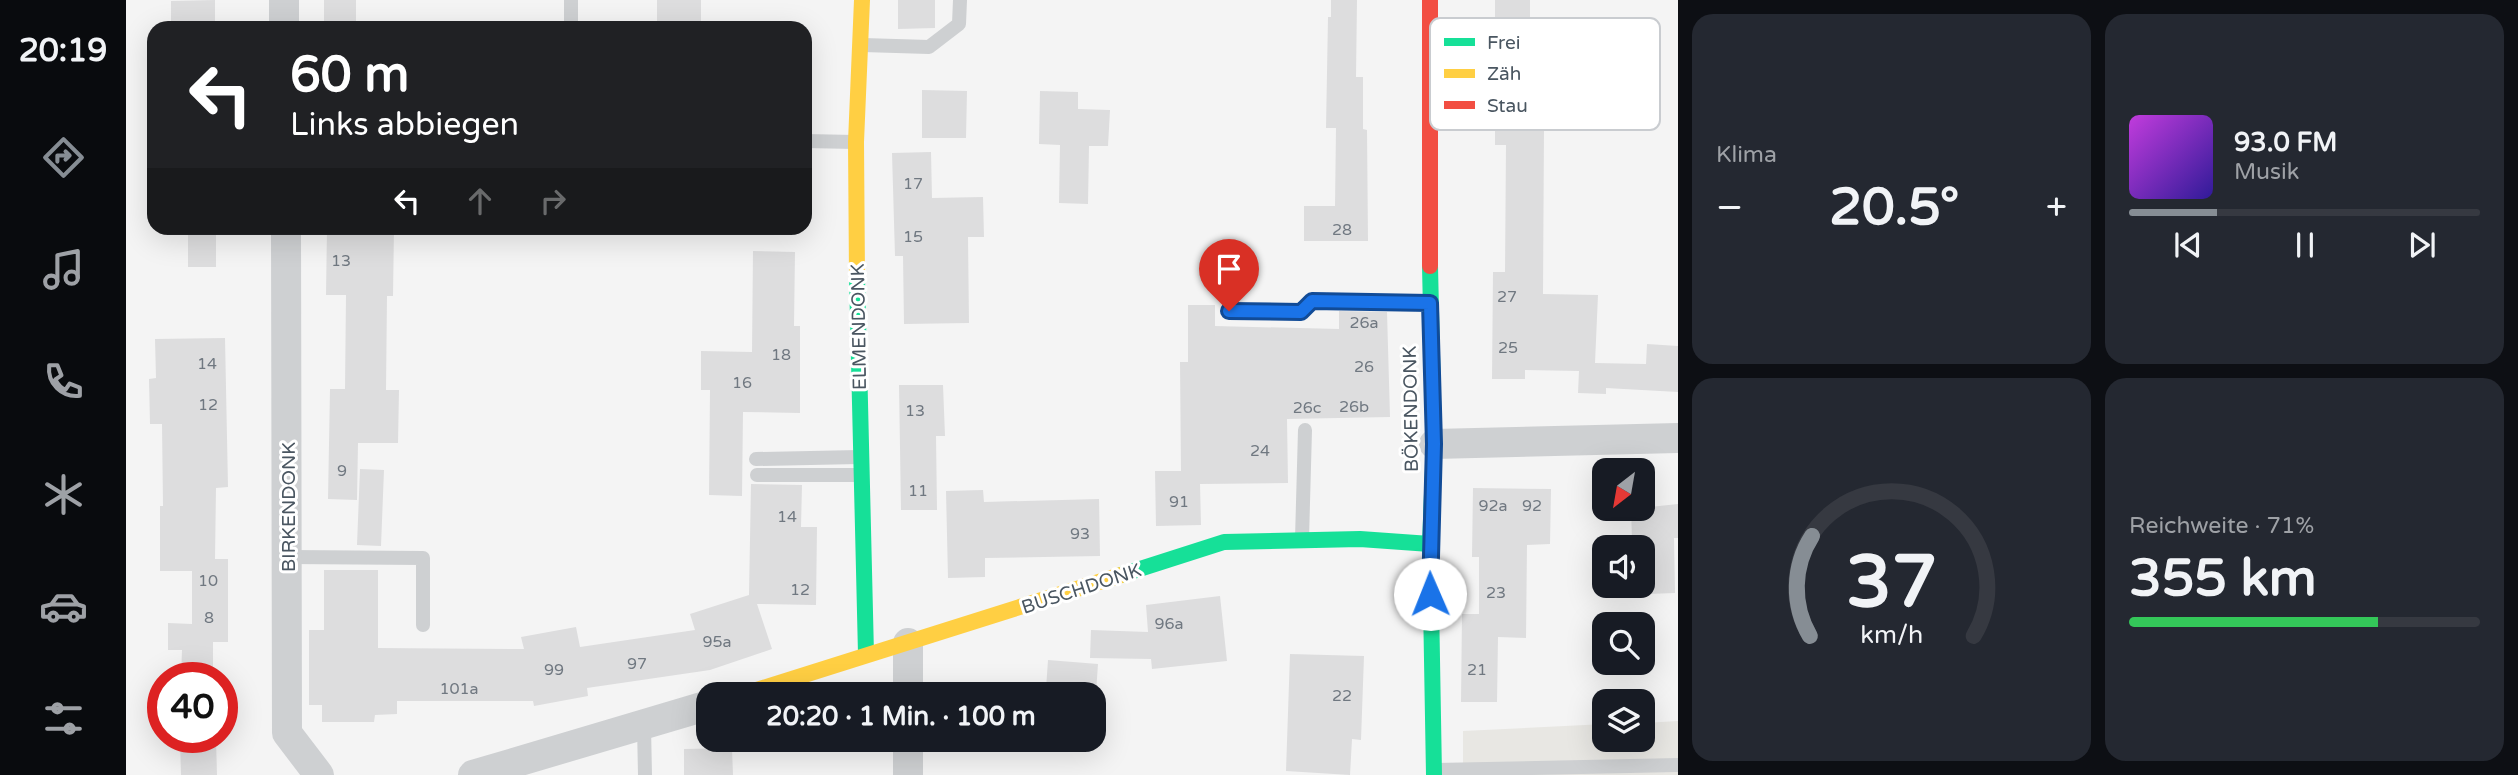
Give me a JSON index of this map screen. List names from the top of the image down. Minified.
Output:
{"streets":{"street":["ELMENDONK","BÖKENDONK","BIRKENDONK","BUSCHDONK"]},"crossings":[["ELMENDONK","BUSCHDONK"],["BÖKENDONK","BUSCHDONK"]],"house_numbers":["17","28","15","13","27","26a","25","18","14","26","16","12","26b","26c","13","24","9","11","91","92a","92","14","93","10","12","23","8","96a","95a","97","99","21","101a","22"],"legend":["Frei","Zäh","Stau"],"north":"bottom left","page":{"tabs":"20:19","tile":["Klima",["Reichweite · 71%","355 km"]],"turn":["60 m","Links abbiegen"],"song":["93.0 FM","Musik"],"heat":["−","20.5°","+"],"limit":"40","trip":"20:20 · 1 Min. · 100 m","gauge":["37","km/h"]}}
